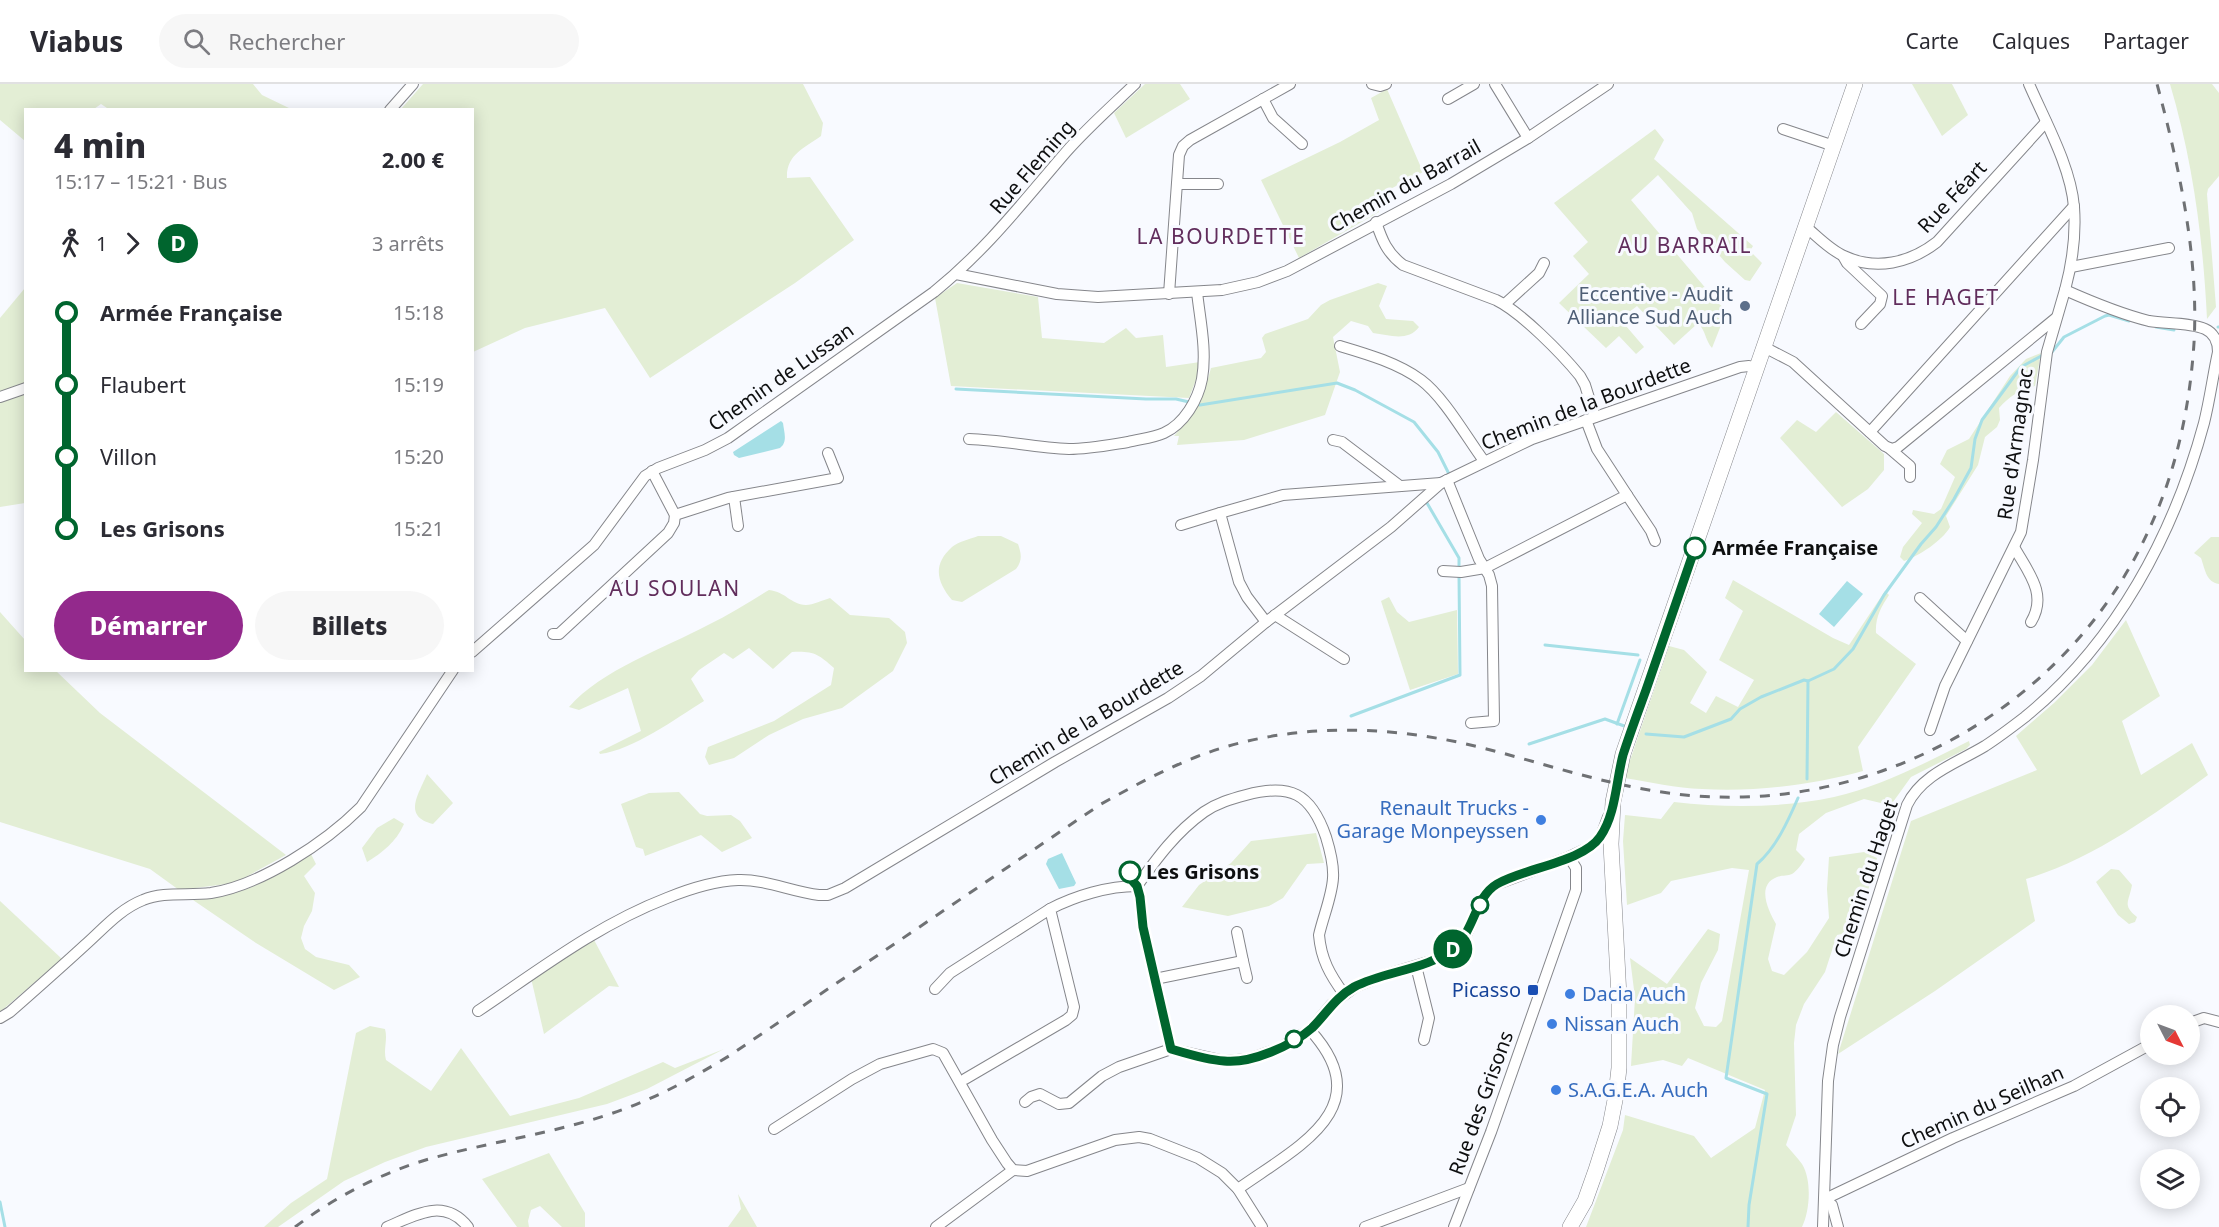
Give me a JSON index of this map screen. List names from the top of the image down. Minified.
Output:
{"streets":{"street":["Rue Fleming","Chemin du Barrail","Rue Féart","Chemin de Lussan","Chemin de la Bourdette","Rue d'Armagnac","Chemin du Haget","Rue des Grisons","Chemin du Seilhan"]},"crossings":[["Rue Fleming","Chemin du Barrail"],["Rue Fleming","Chemin de Lussan"],["Chemin du Barrail","Chemin de Lussan"],["Rue Féart","Rue d'Armagnac"],["Rue d'Armagnac","Chemin du Haget"],["Chemin du Haget","Chemin du Seilhan"]],"districts":["LA BOURDETTE","AU BARRAIL","LE HAGET","AU SOULAN"],"places":{"other":["Eccentive - Audit Alliance Sud Auch","Armée Française","Renault Trucks - Garage Monpeyssen","Les Grisons","Dacia Auch","Nissan Auch","S.A.G.E.A. Auch"],"transit":["Picasso"]},"lines":["bus line D"],"north":"bottom right","page":{"header":"Viabus","search":"Rechercher","nav":["Carte","Calques","Partager"],"on_map":"D","heading":["4 min","15:17 – 15:21 · Bus","2.00 €"],"legs":["1","D","3 arrêts"],"list":[{"name":"Armée Française","value":"15:18"},{"name":"Flaubert","value":"15:19"},{"name":"Villon","value":"15:20"},{"name":"Les Grisons","value":"15:21"}],"buttons":["Démarrer","Billets"]}}
